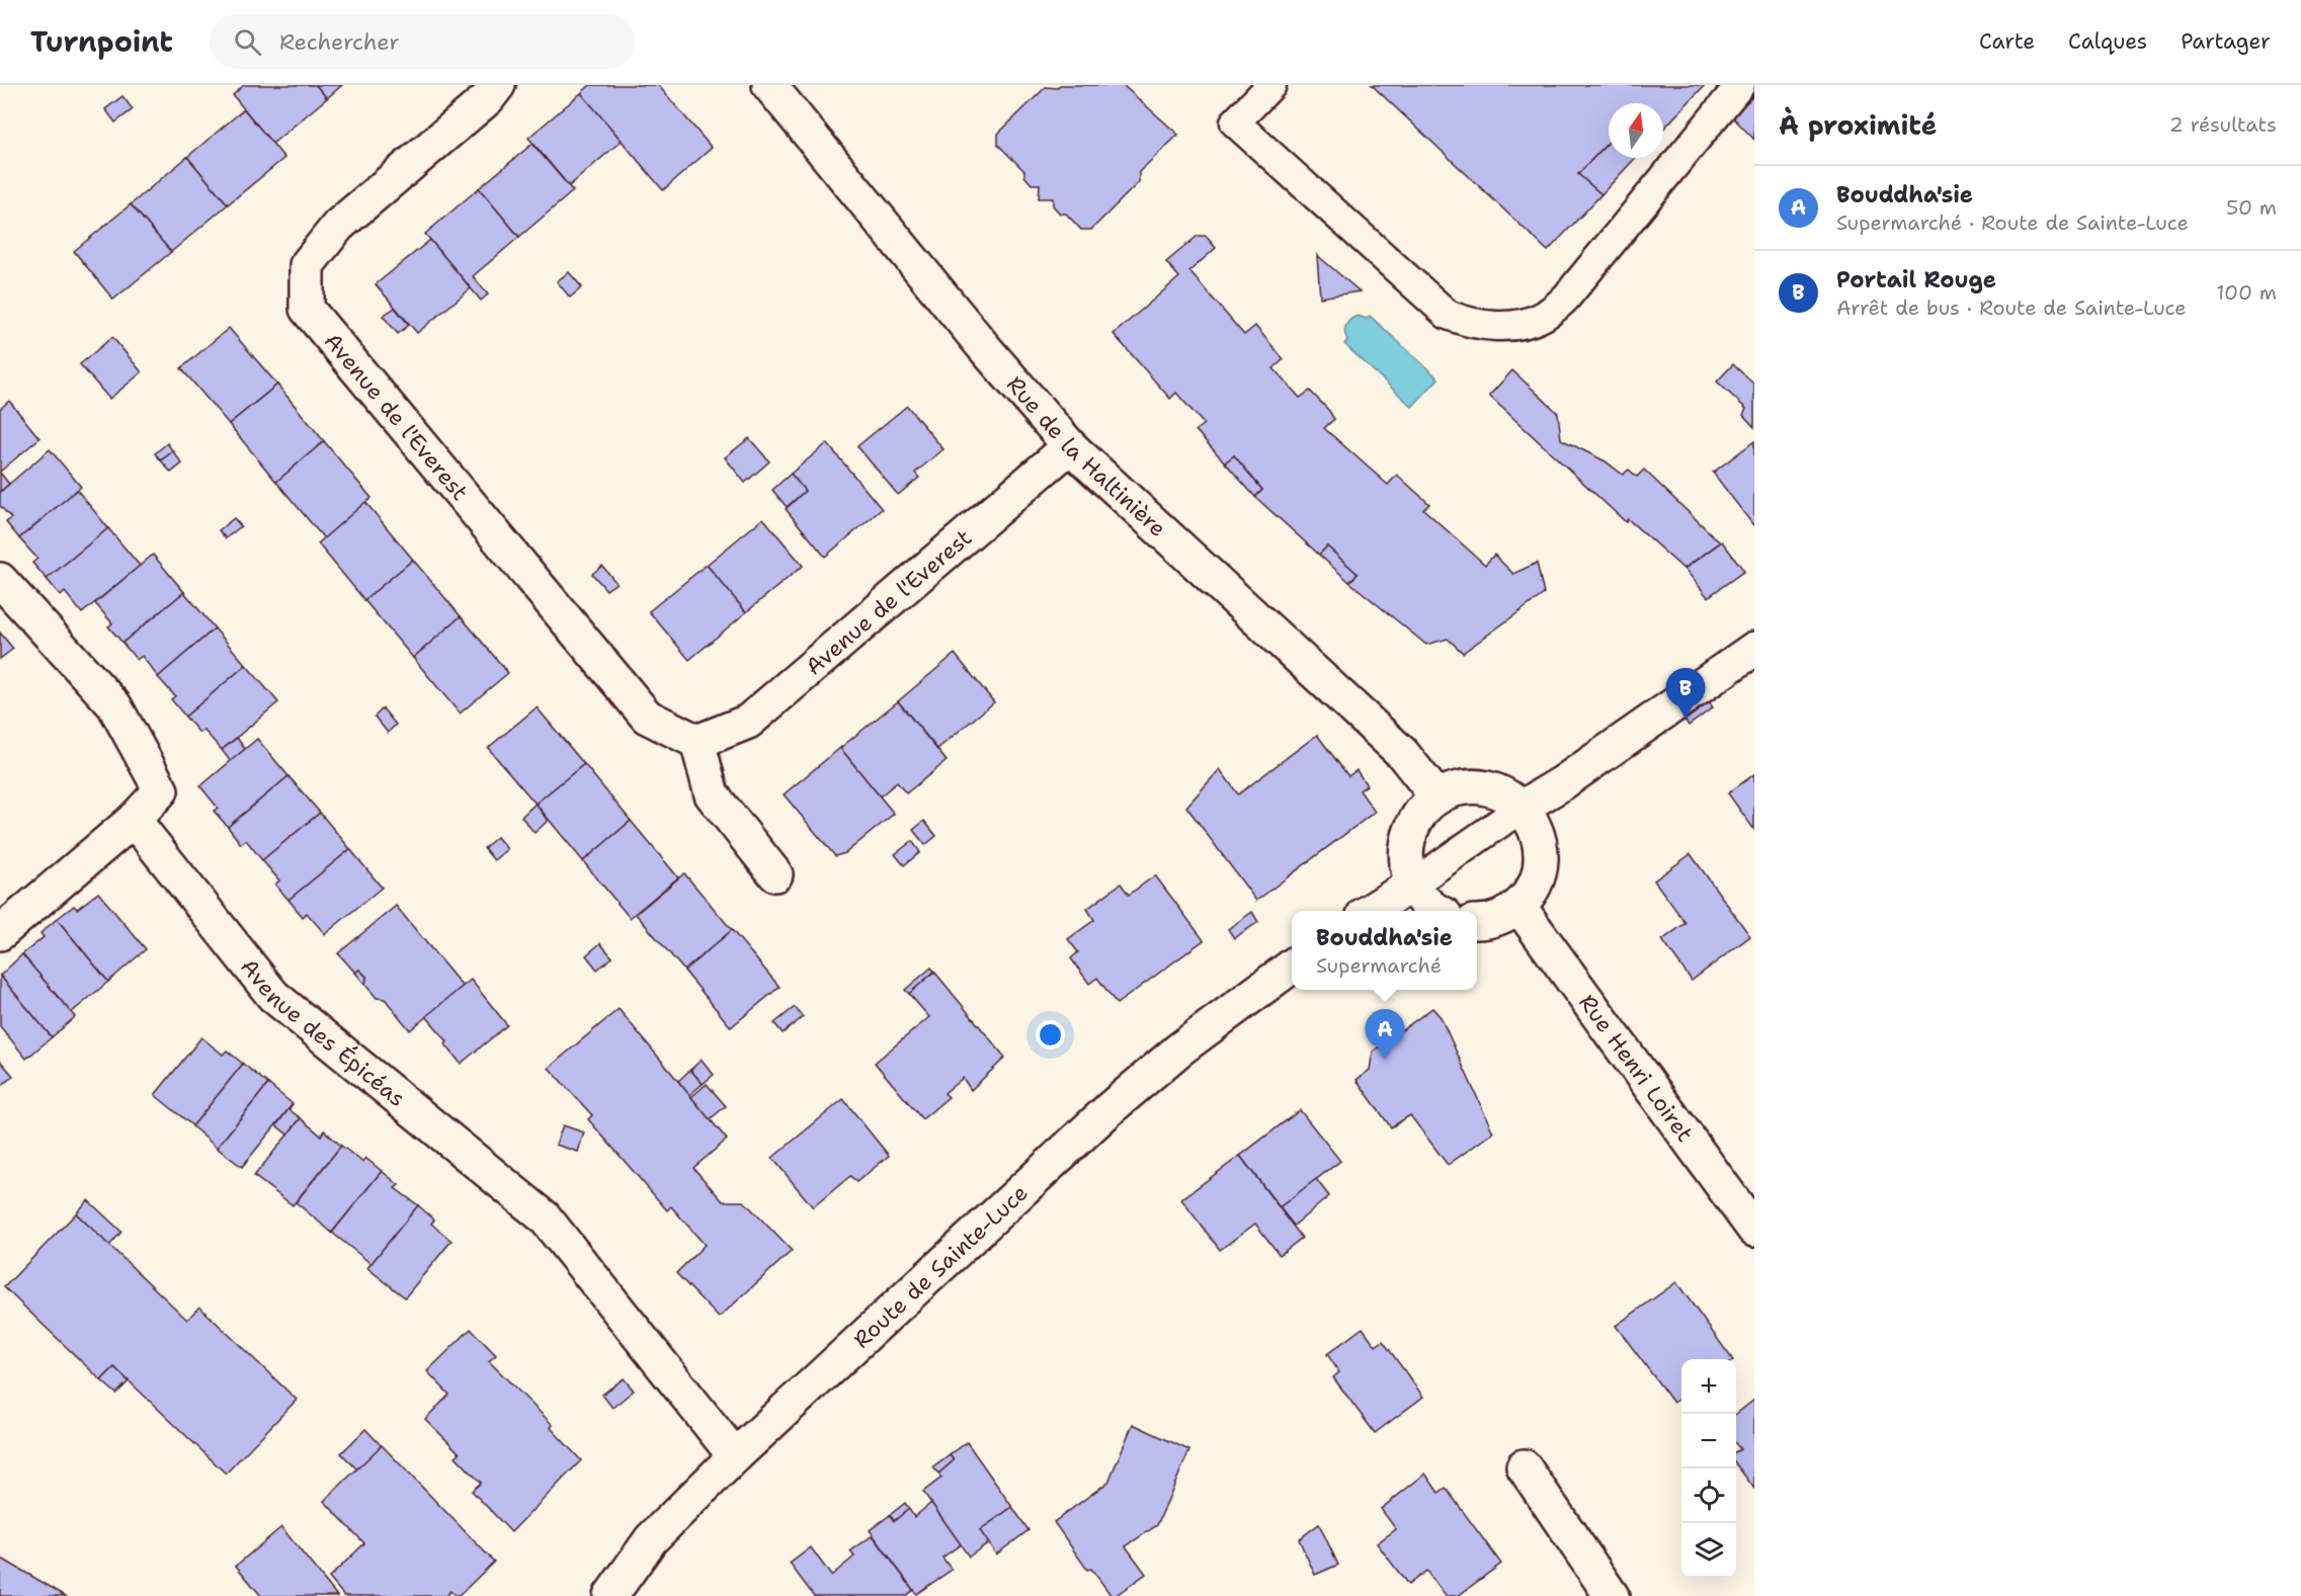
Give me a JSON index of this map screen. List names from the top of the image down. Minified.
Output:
{"streets":{"street":["Avenue de l'Everest","Rue de la Haltinière","Avenue des Épicéas","Rue Henri Loiret","Route de Sainte-Luce"]},"crossings":[["Avenue de l'Everest","Rue de la Haltinière"],["Avenue des Épicéas","Route de Sainte-Luce"]],"north":"top","page":{"header":"Turnpoint","search":"Rechercher","nav":["Carte","Calques","Partager"],"heading":["À proximité","2 résultats"],"list":[{"mark":"A","name":"Bouddha'sie","note":"Supermarché · Route de Sainte-Luce","value":"50 m"},{"mark":"B","name":"Portail Rouge","note":"Arrêt de bus · Route de Sainte-Luce","value":"100 m"}],"pins":["B","A"],"popup":["Bouddha'sie","Supermarché"],"map_buttons":["+","−"]}}
